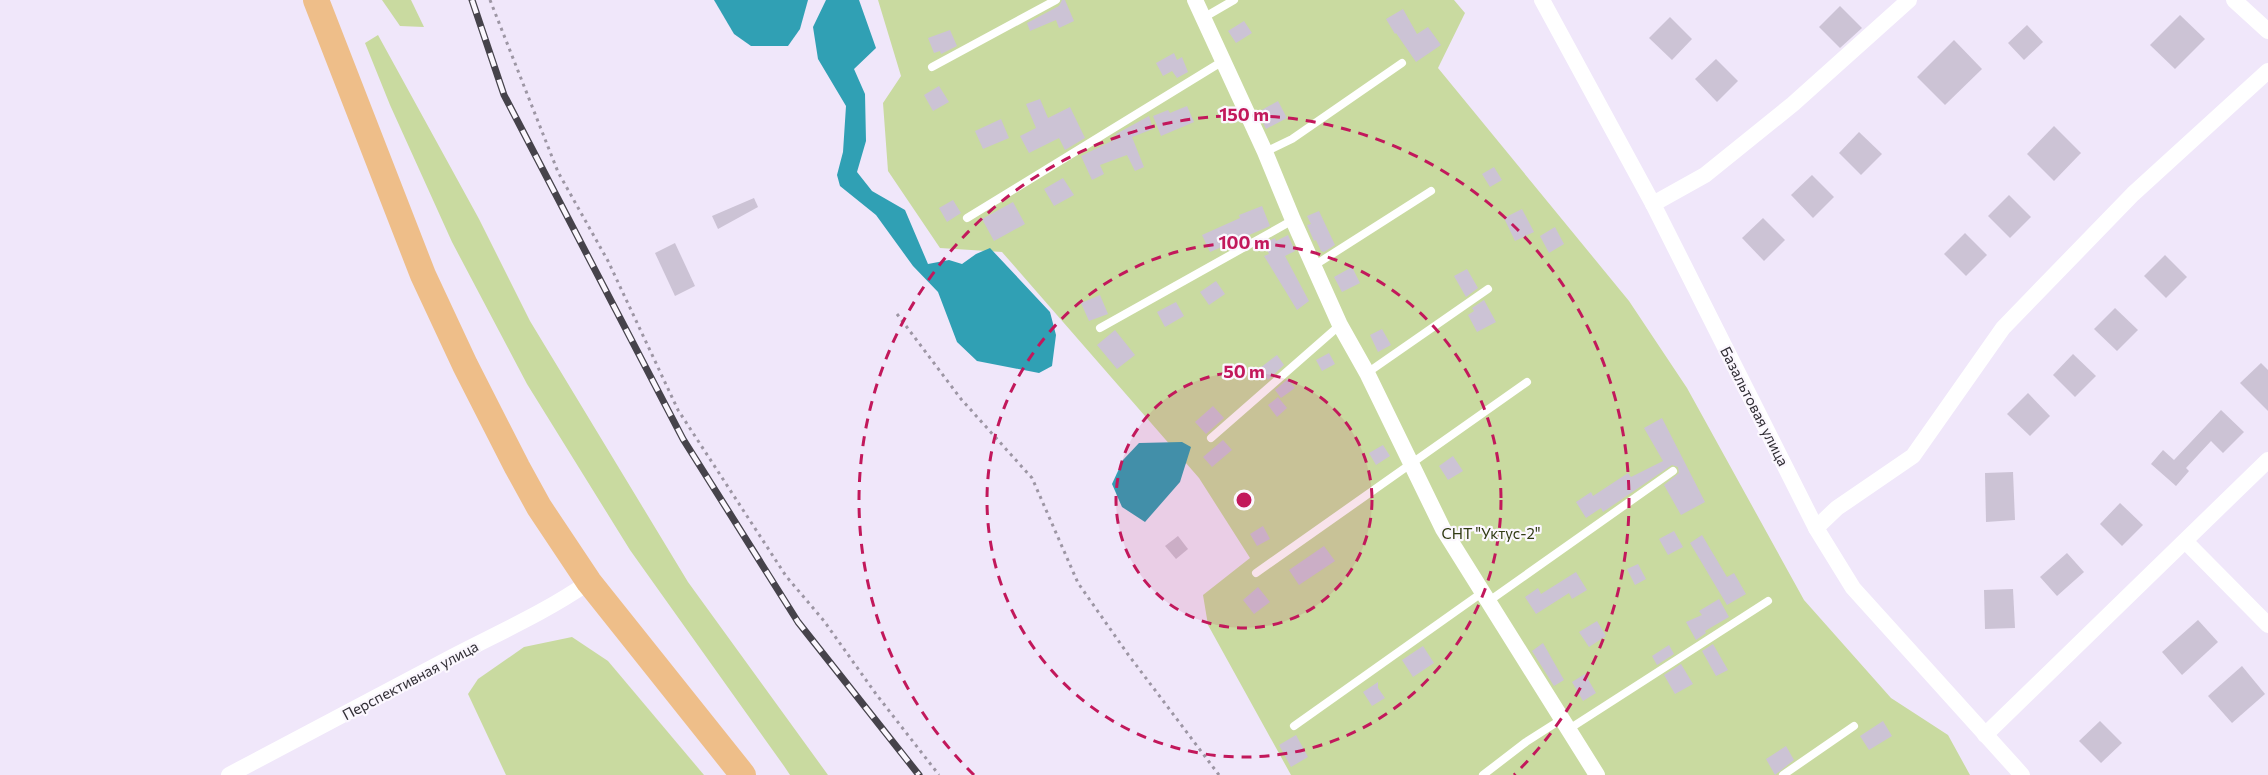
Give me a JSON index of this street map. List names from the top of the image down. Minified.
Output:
{"streets":{"street":["Базальтовая улица","Перспективная улица"]},"parks":["СНТ \"Уктус-2\""],"rings":["150 m","100 m","50 m"]}
